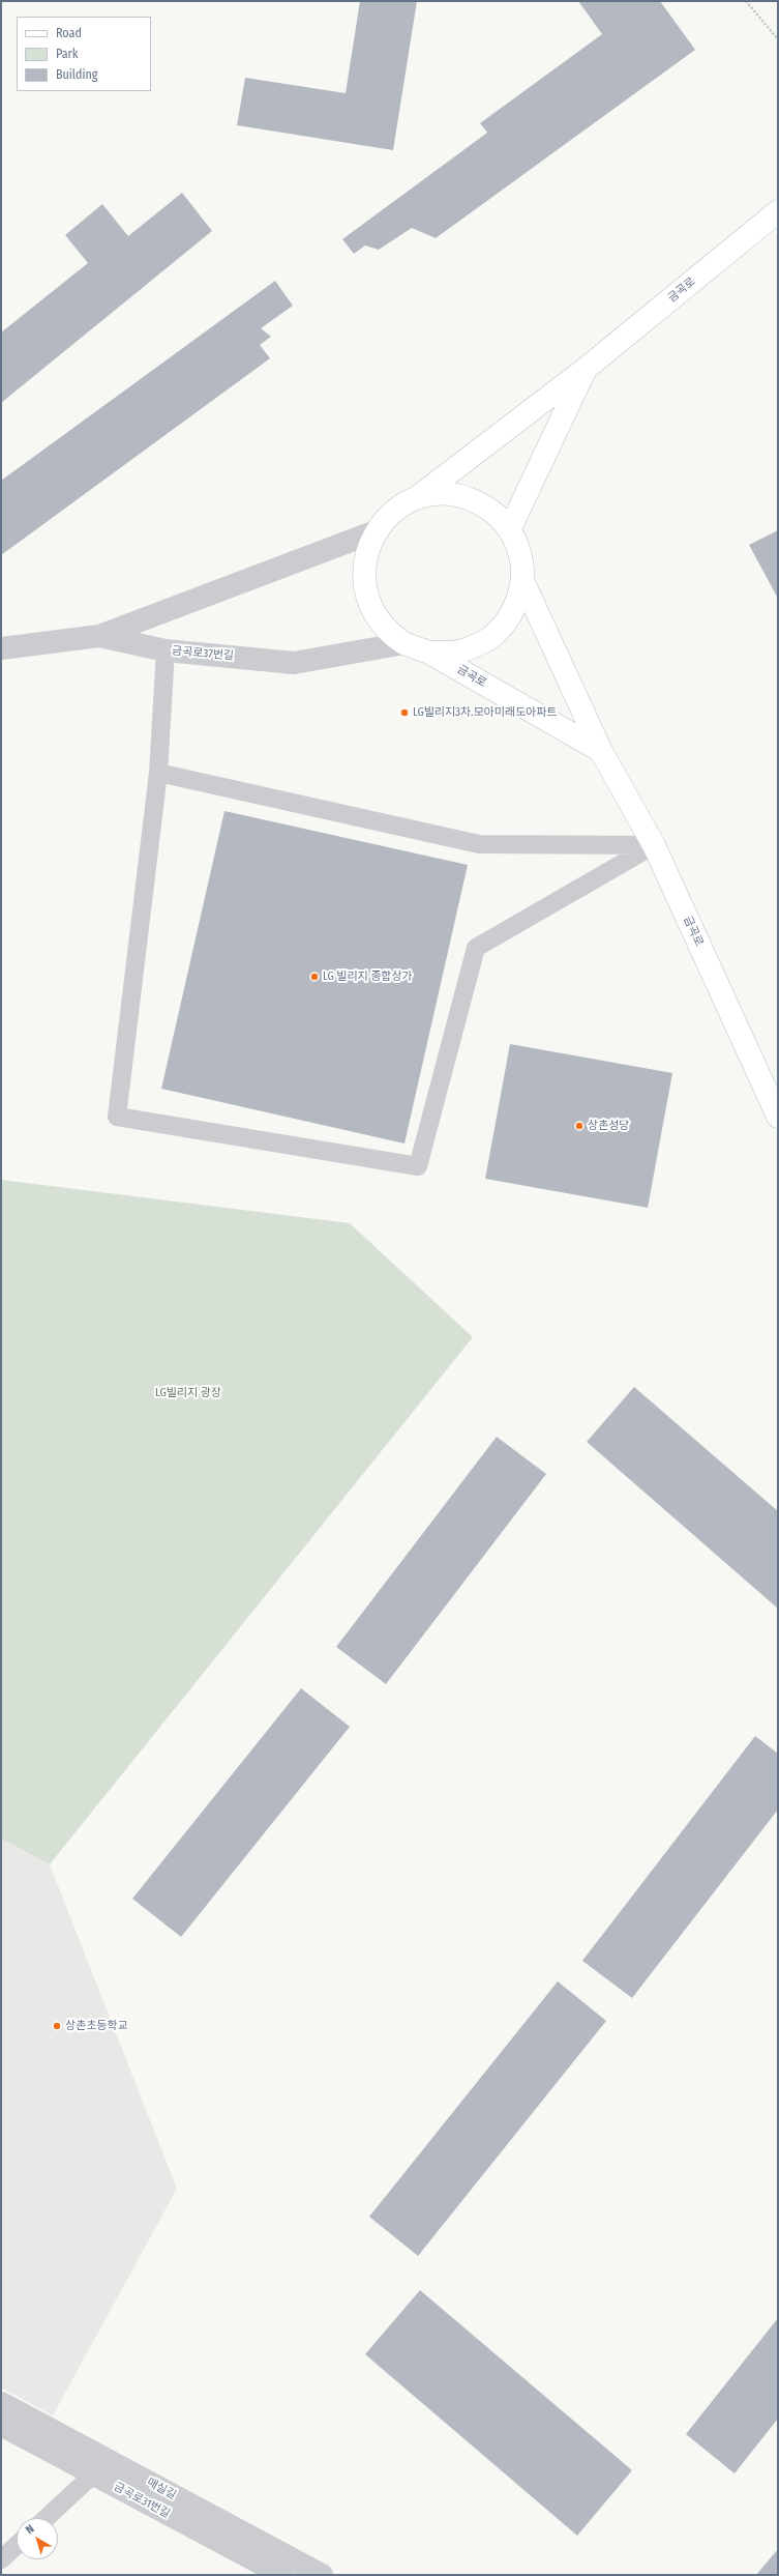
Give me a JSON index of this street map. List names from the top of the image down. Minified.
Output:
{"streets":{"main road":["금곡로"],"street":["금곡로37번길","매실길","금곡로31번길"]},"crossings":[["금곡로","금곡로37번길"]],"parks":["LG빌리지 광장"],"places":["LG빌리지3차.모아미래도아파트","LG 빌리지 종합상가","상촌성당","상촌초등학교"],"legend":["Road","Park","Building"],"north":"top left"}
